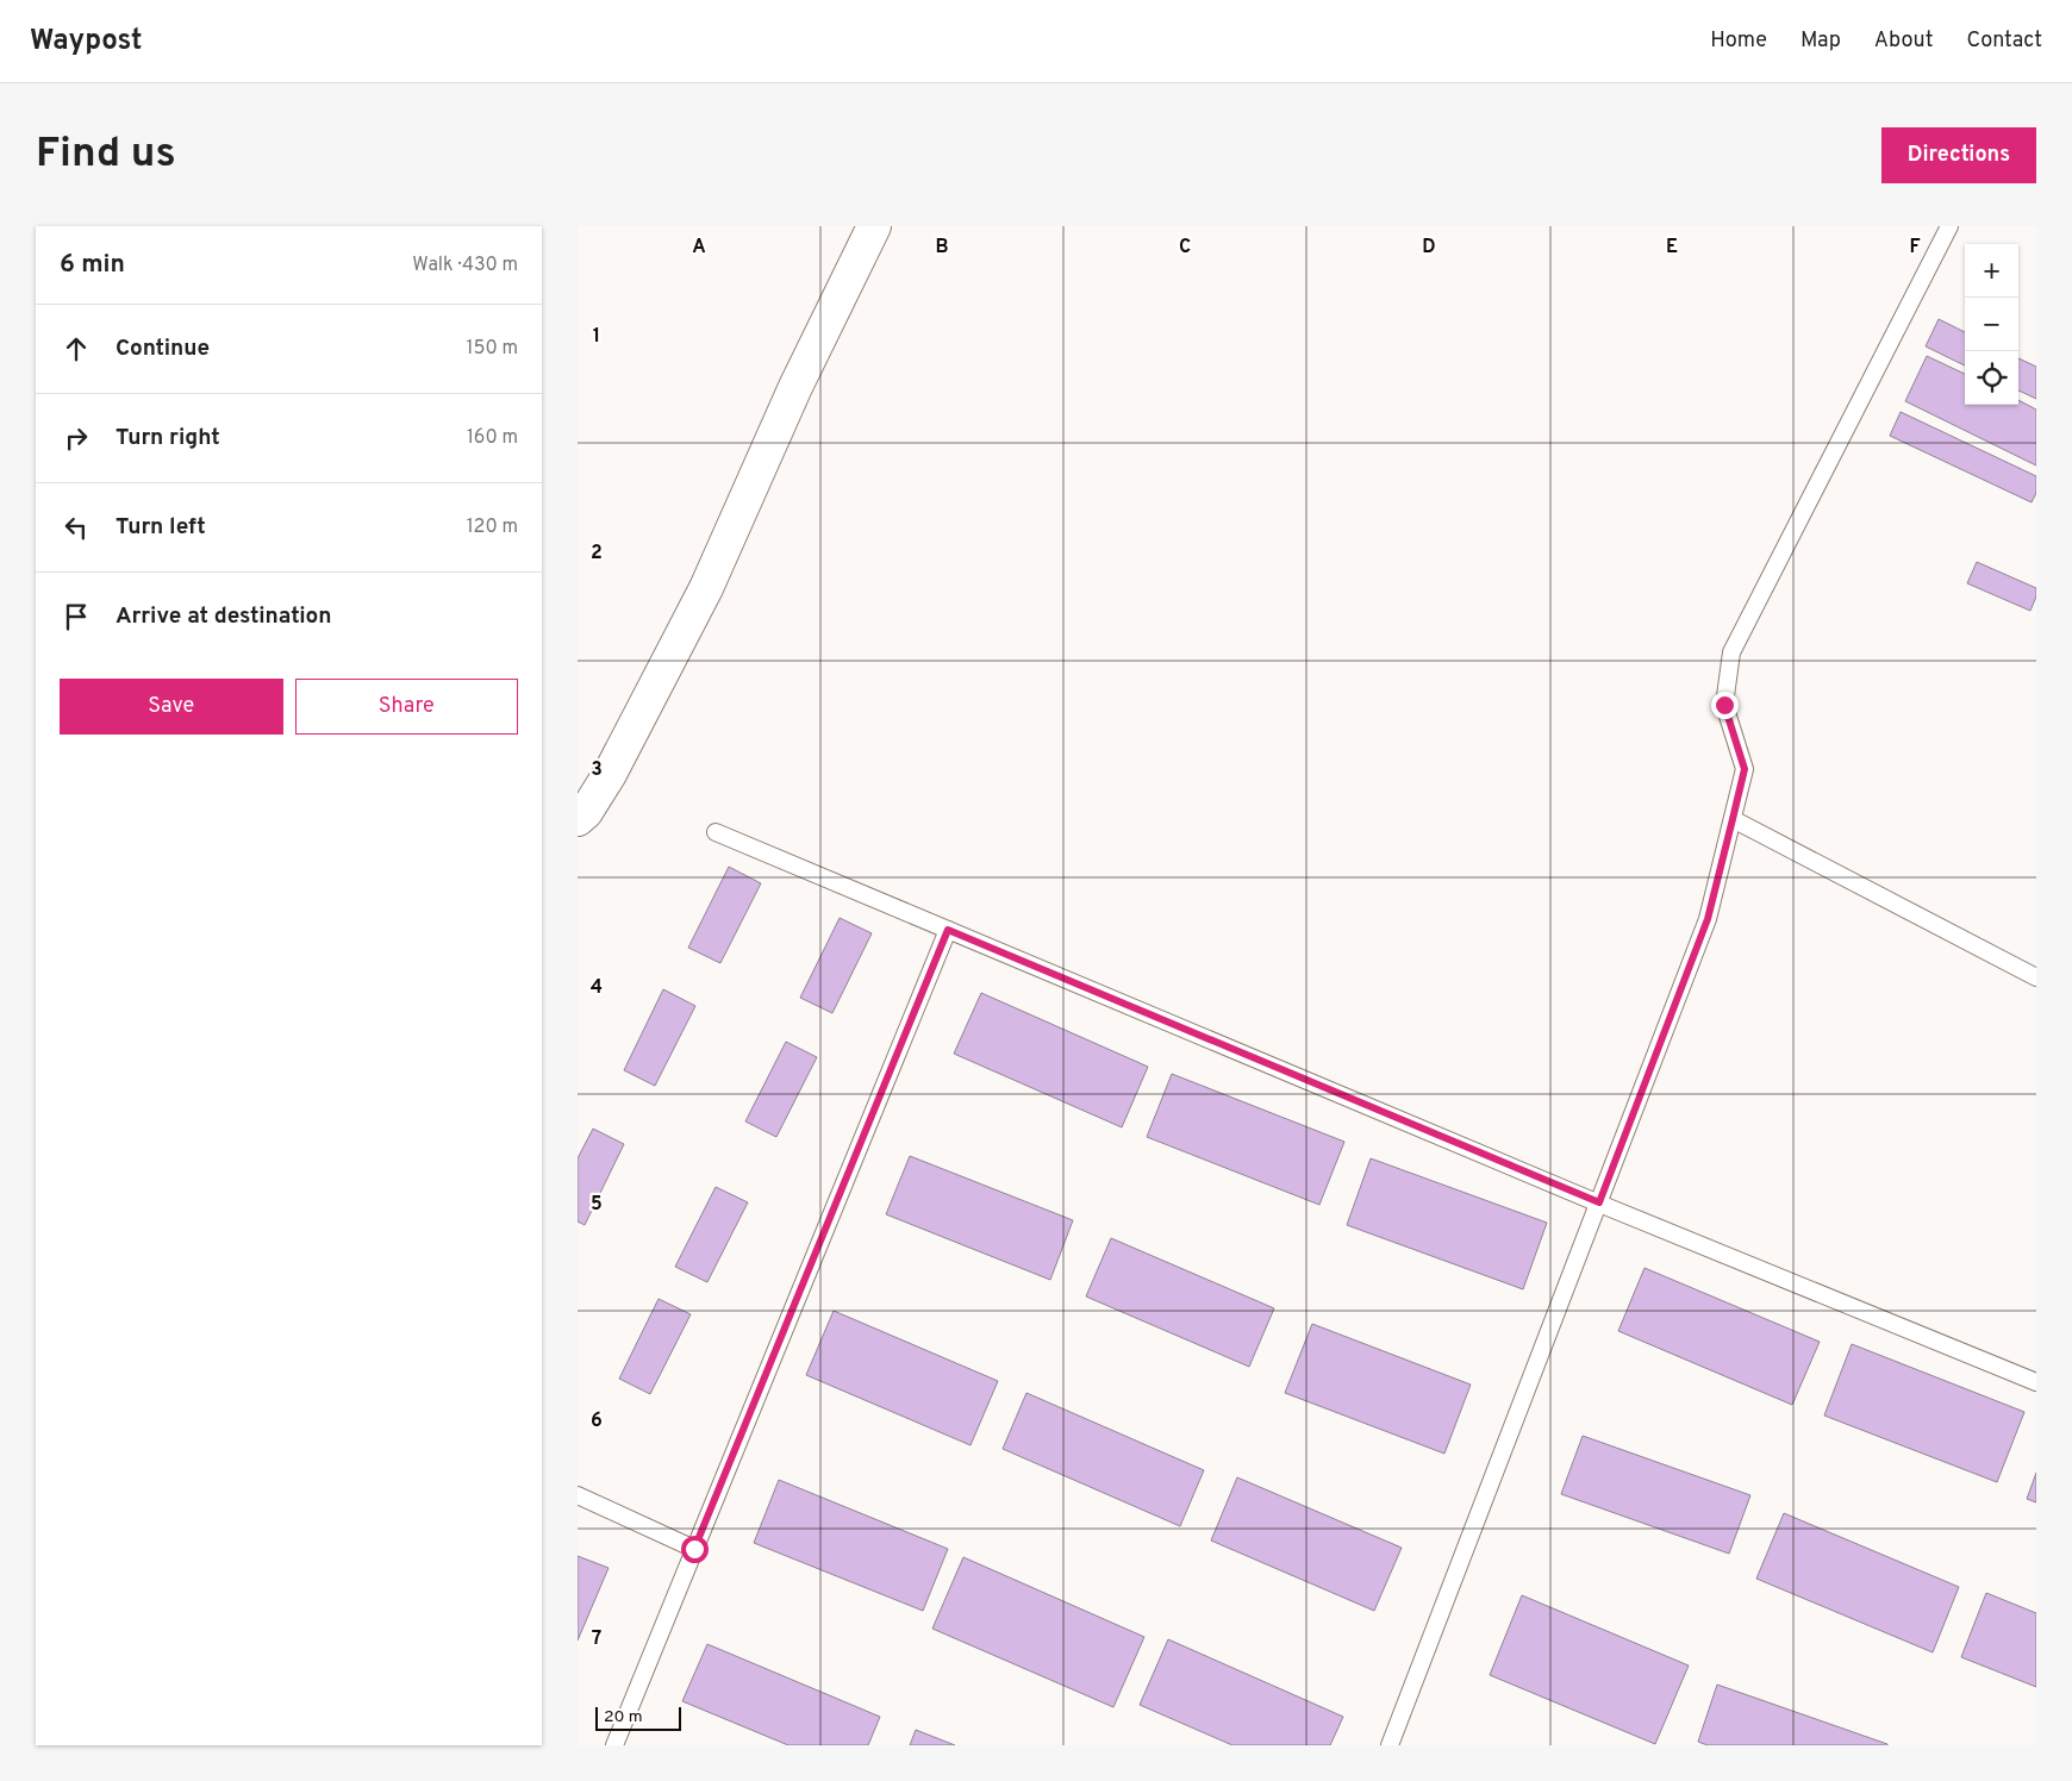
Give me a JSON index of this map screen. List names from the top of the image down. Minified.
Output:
{"scale_bar":"20 m","page":{"header":"Waypost","nav":["Home","Map","About","Contact"],"buttons":["Directions",["Save","Share"]],"title":"Find us","heading":["6 min","Walk · 430 m"],"map_buttons":["+","−"],"list":[["Continue","150 m"],["Turn right","160 m"],["Turn left","120 m"],"Arrive at destination"],"scale":"20 m"},"grid":{"columns":["A","B","C","D","E","F"],"rows":["1","2","3","4","5","6","7"]}}
